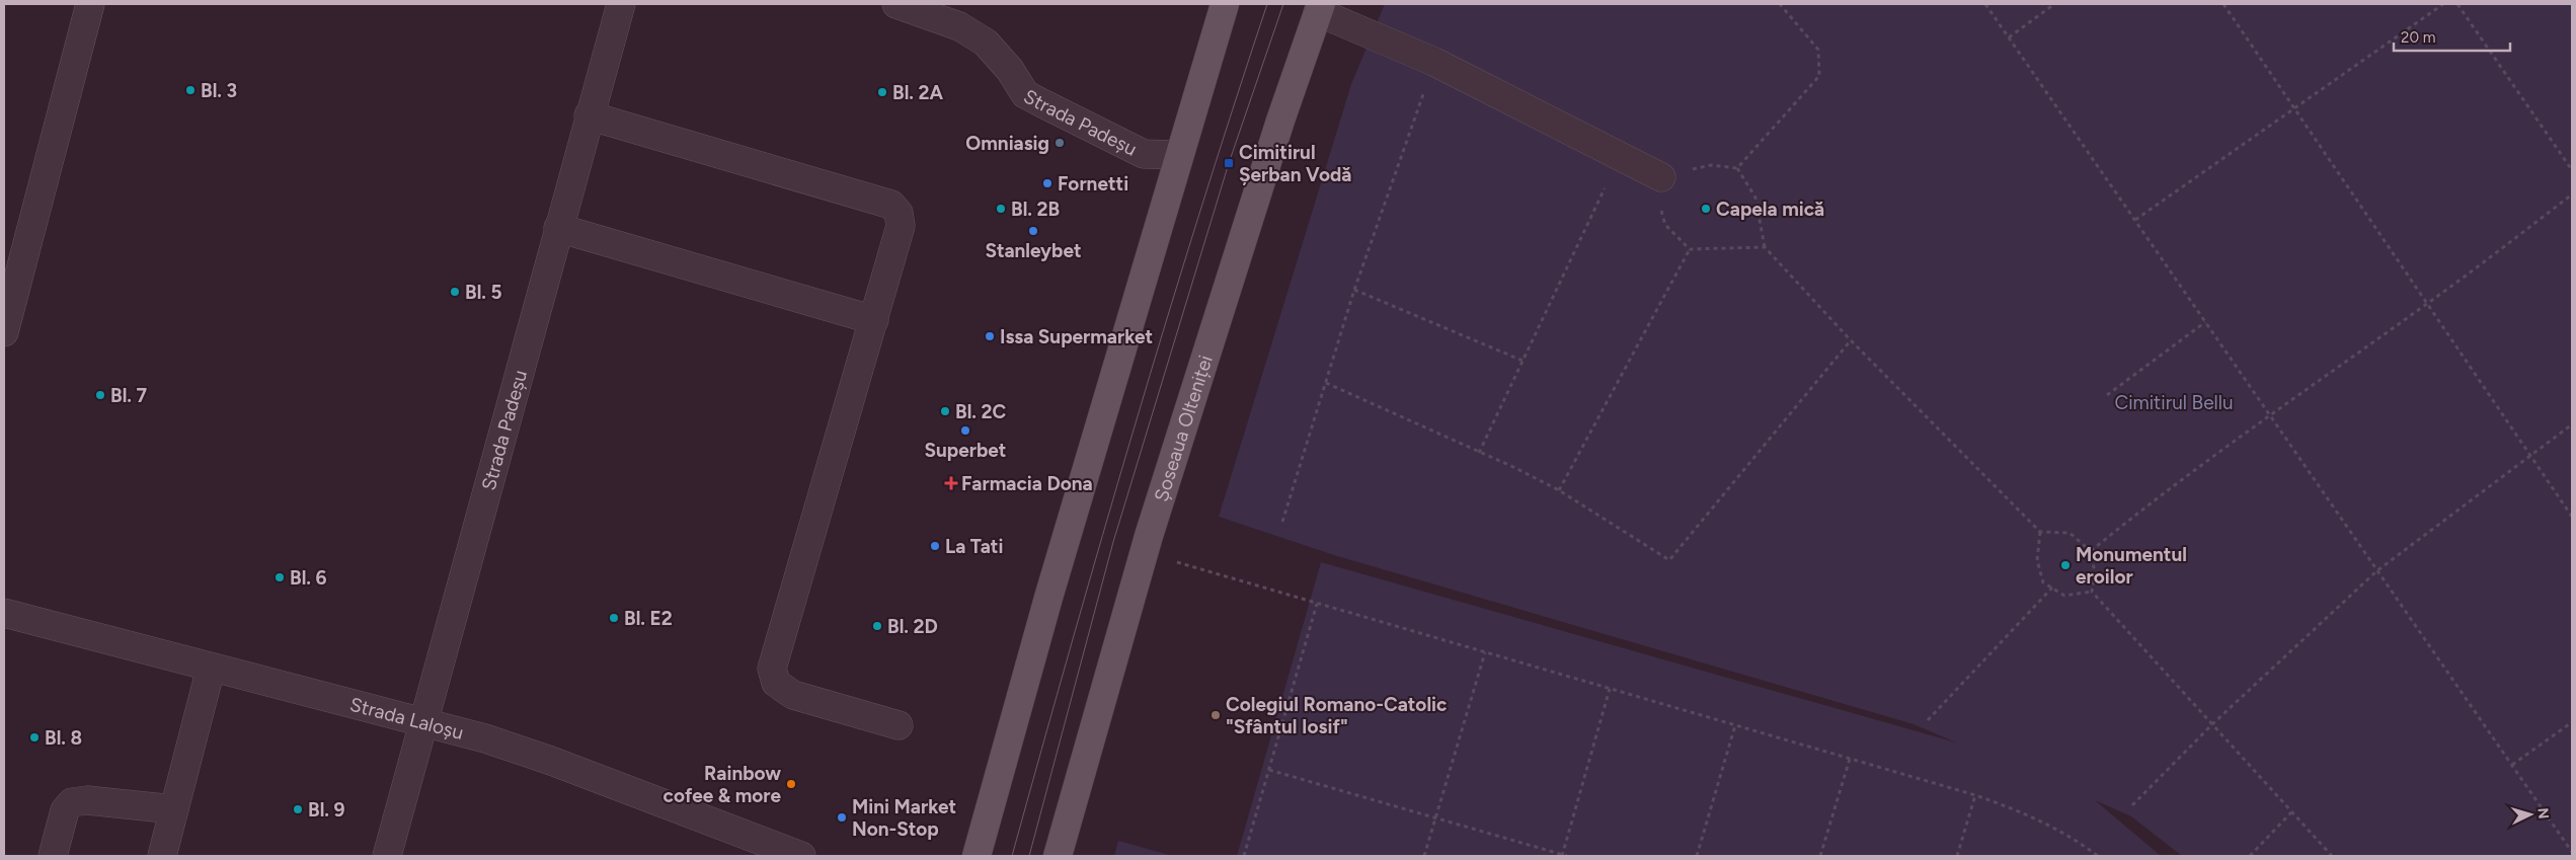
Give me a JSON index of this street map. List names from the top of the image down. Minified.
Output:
{"streets":{"main road":["Șoseaua Olteniței"],"street":["Strada Padeșu","Strada Laloșu"]},"crossings":[["Strada Padeșu","Strada Laloșu"]],"parks":["Cimitirul Bellu"],"places":{"other":["Bl. 3","Bl. 2A","Omniasig","Fornetti","Bl. 2B","Capela mică","Stanleybet","Bl. 5","Issa Supermarket","Bl. 7","Bl. 2C","Superbet","La Tati","Monumentul eroilor","Bl. 6","Bl. E2","Bl. 2D","Colegiul Romano-Catolic \"Sfântul Iosif\"","Bl. 8","Rainbow cofee & more","Bl. 9","Mini Market Non-Stop"],"transit":["Cimitirul Șerban Vodă"],"health":["Farmacia Dona"]},"scale_bar":"20 m","north":"right"}
